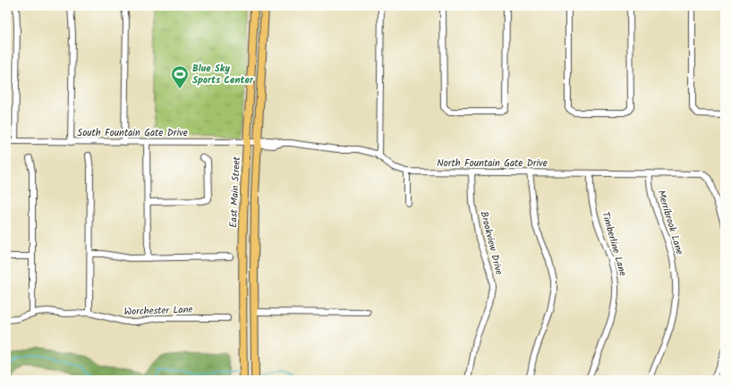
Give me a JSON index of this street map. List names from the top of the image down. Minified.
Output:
{"streets":{"main road":["East Main Street"],"street":["South Fountain Gate Drive","North Fountain Gate Drive","Merribrook Lane","Brookview Drive","Timberline Lane","Worchester Lane"]},"crossings":[["South Fountain Gate Drive","North Fountain Gate Drive"],["South Fountain Gate Drive","East Main Street"],["North Fountain Gate Drive","East Main Street"],["North Fountain Gate Drive","Merribrook Lane"],["North Fountain Gate Drive","Brookview Drive"],["North Fountain Gate Drive","Timberline Lane"]],"places":{"sports":["Blue Sky Sports Center"]}}
